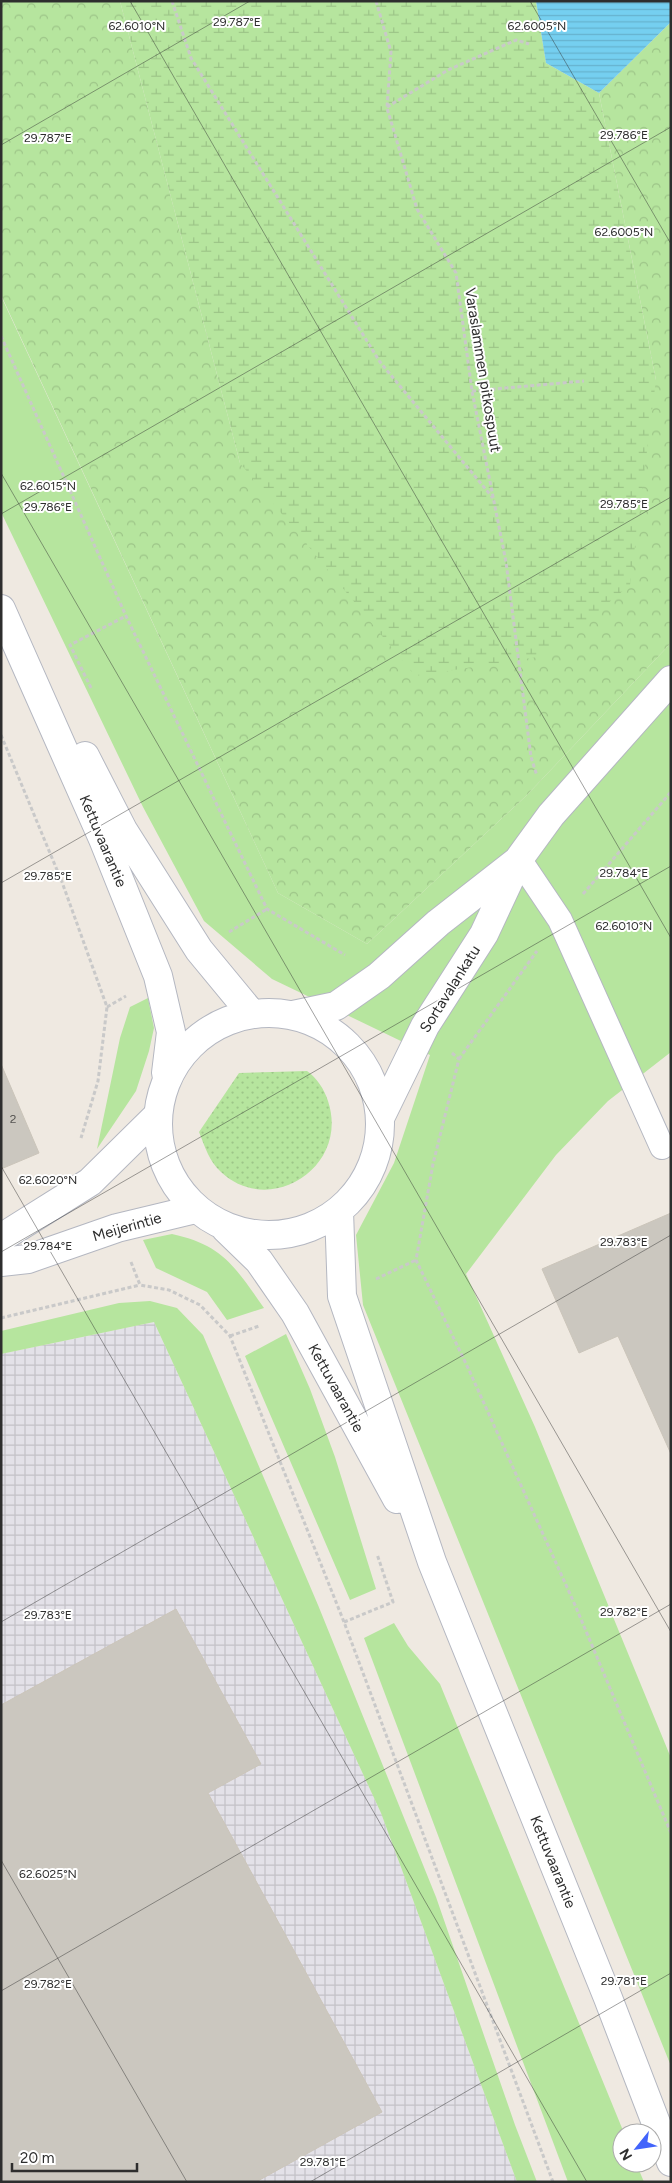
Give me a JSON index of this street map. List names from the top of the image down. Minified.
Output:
{"streets":{"main road":["Kettuvaarantie","Sortavalankatu","Meijerintie"],"path":["Varaslammen pitkospuut"]},"house_numbers":["2"],"scale_bar":"20 m","north":"bottom left","coordinates":["29.787°E","62.6010°N","62.6005°N","29.786°E","62.6015°N","29.785°E","29.784°E","62.6020°N","29.783°E","29.782°E","62.6025°N","29.781°E"]}
